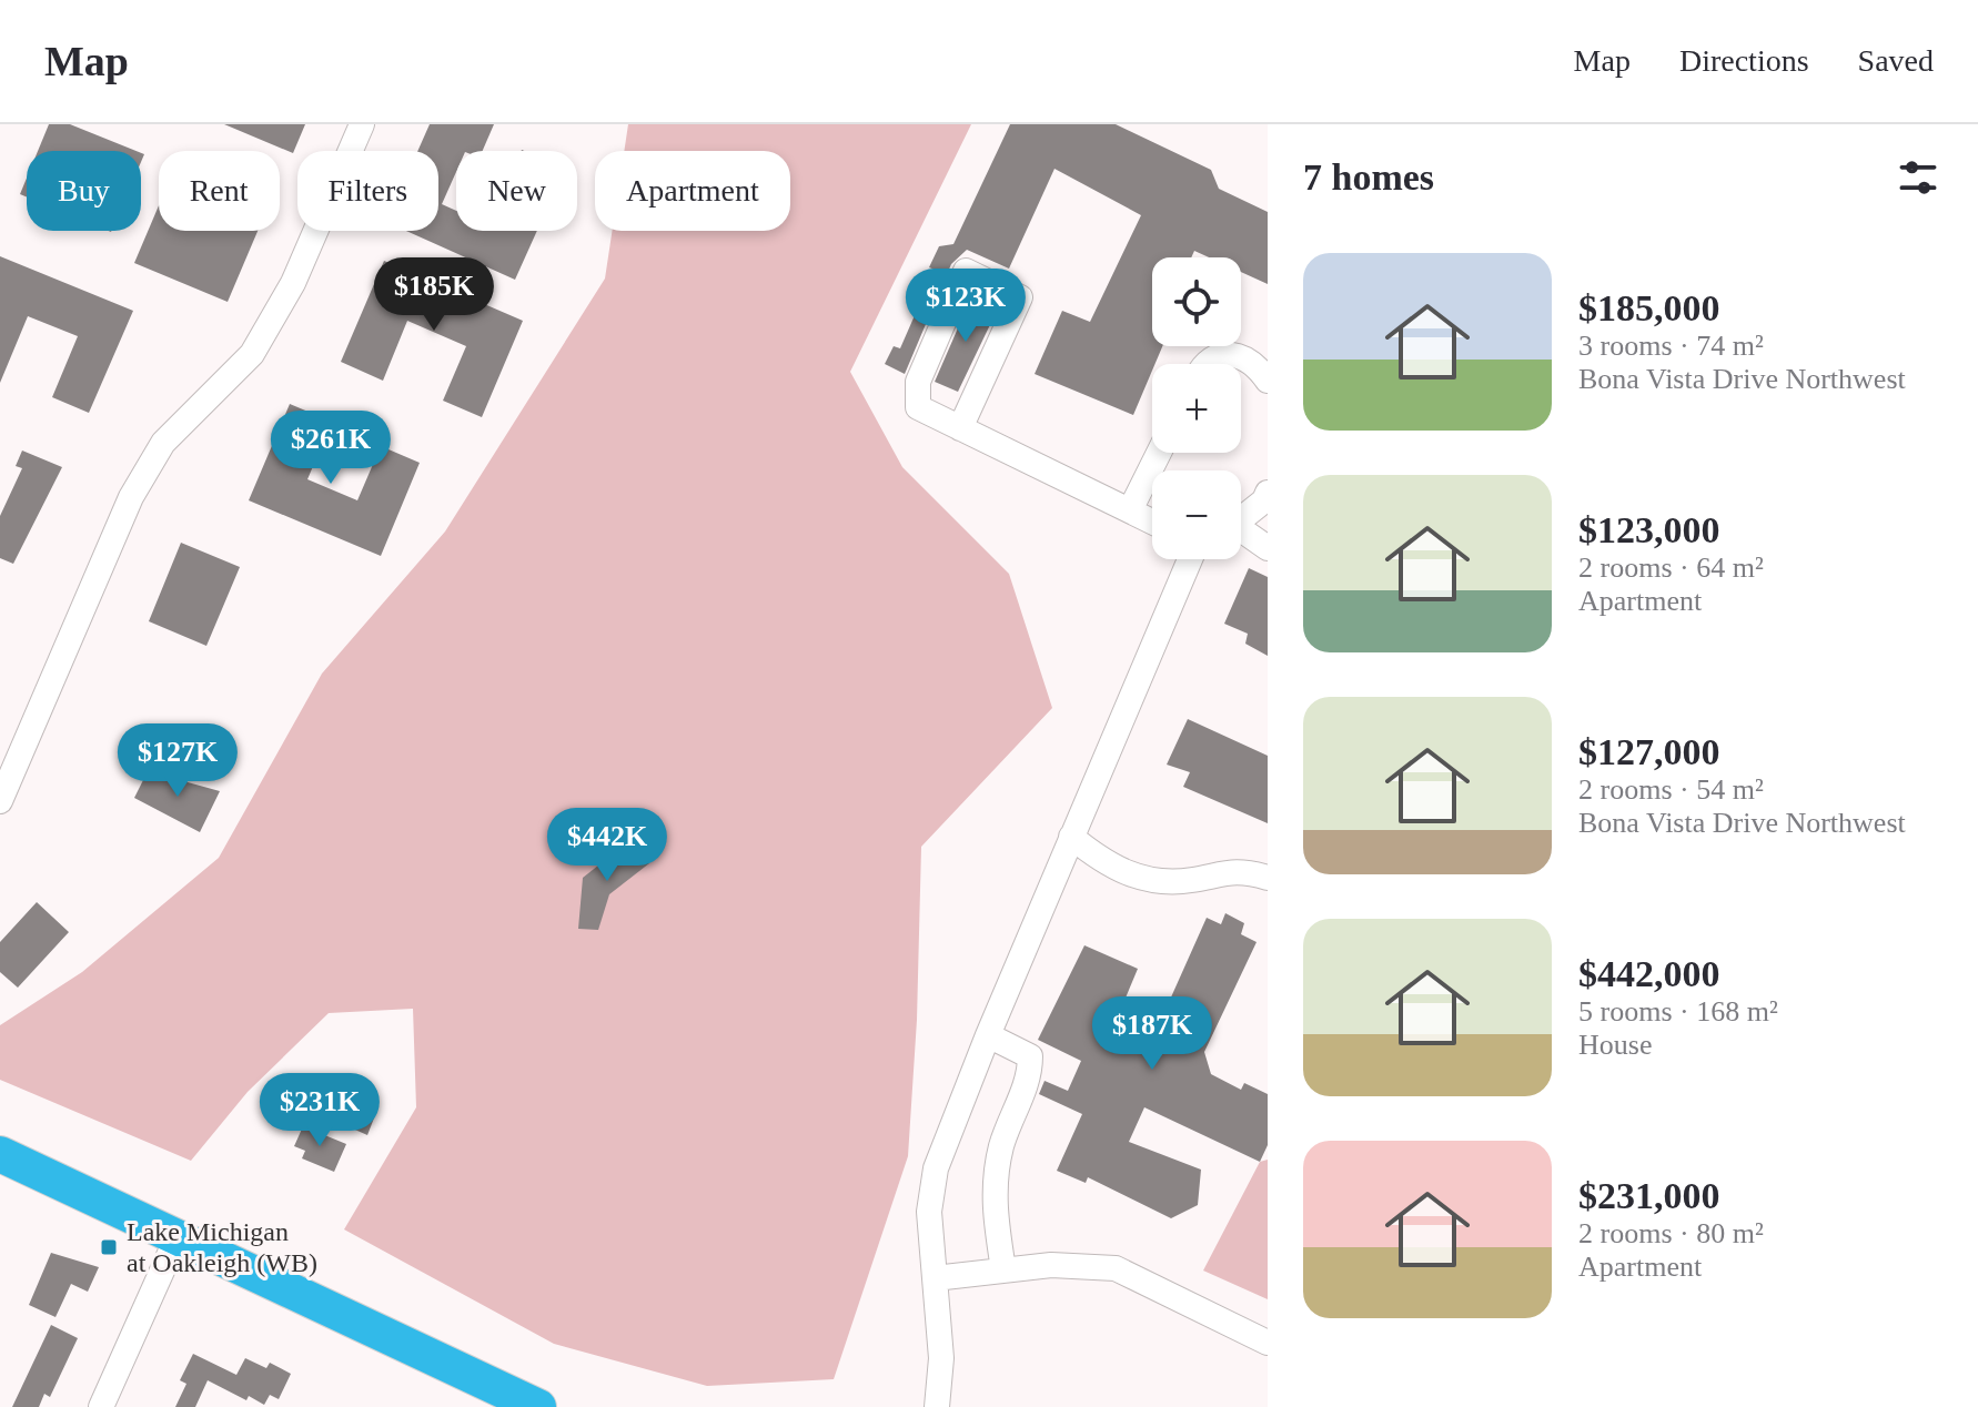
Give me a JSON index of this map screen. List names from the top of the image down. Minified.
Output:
{"places":{"transit":["Lake Michigan at Oakleigh (WB)"]},"page":{"header":"Map","nav":["Map","Directions","Saved"],"heading":"7 homes","chip":["Buy","Rent","Filters","New","Apartment"],"list":[{"name":"$185,000","note":"3 rooms · 74 m² · Bona Vista Drive Northwest"},{"name":"$123,000","note":"2 rooms · 64 m² · Apartment"},{"name":"$127,000","note":"2 rooms · 54 m² · Bona Vista Drive Northwest"},{"name":"$442,000","note":"5 rooms · 168 m² · House"},{"name":"$231,000","note":"2 rooms · 80 m² · Apartment"}],"map_buttons":["+","−"],"price":["$185K","$123K","$261K","$127K","$442K","$187K","$231K"]}}
